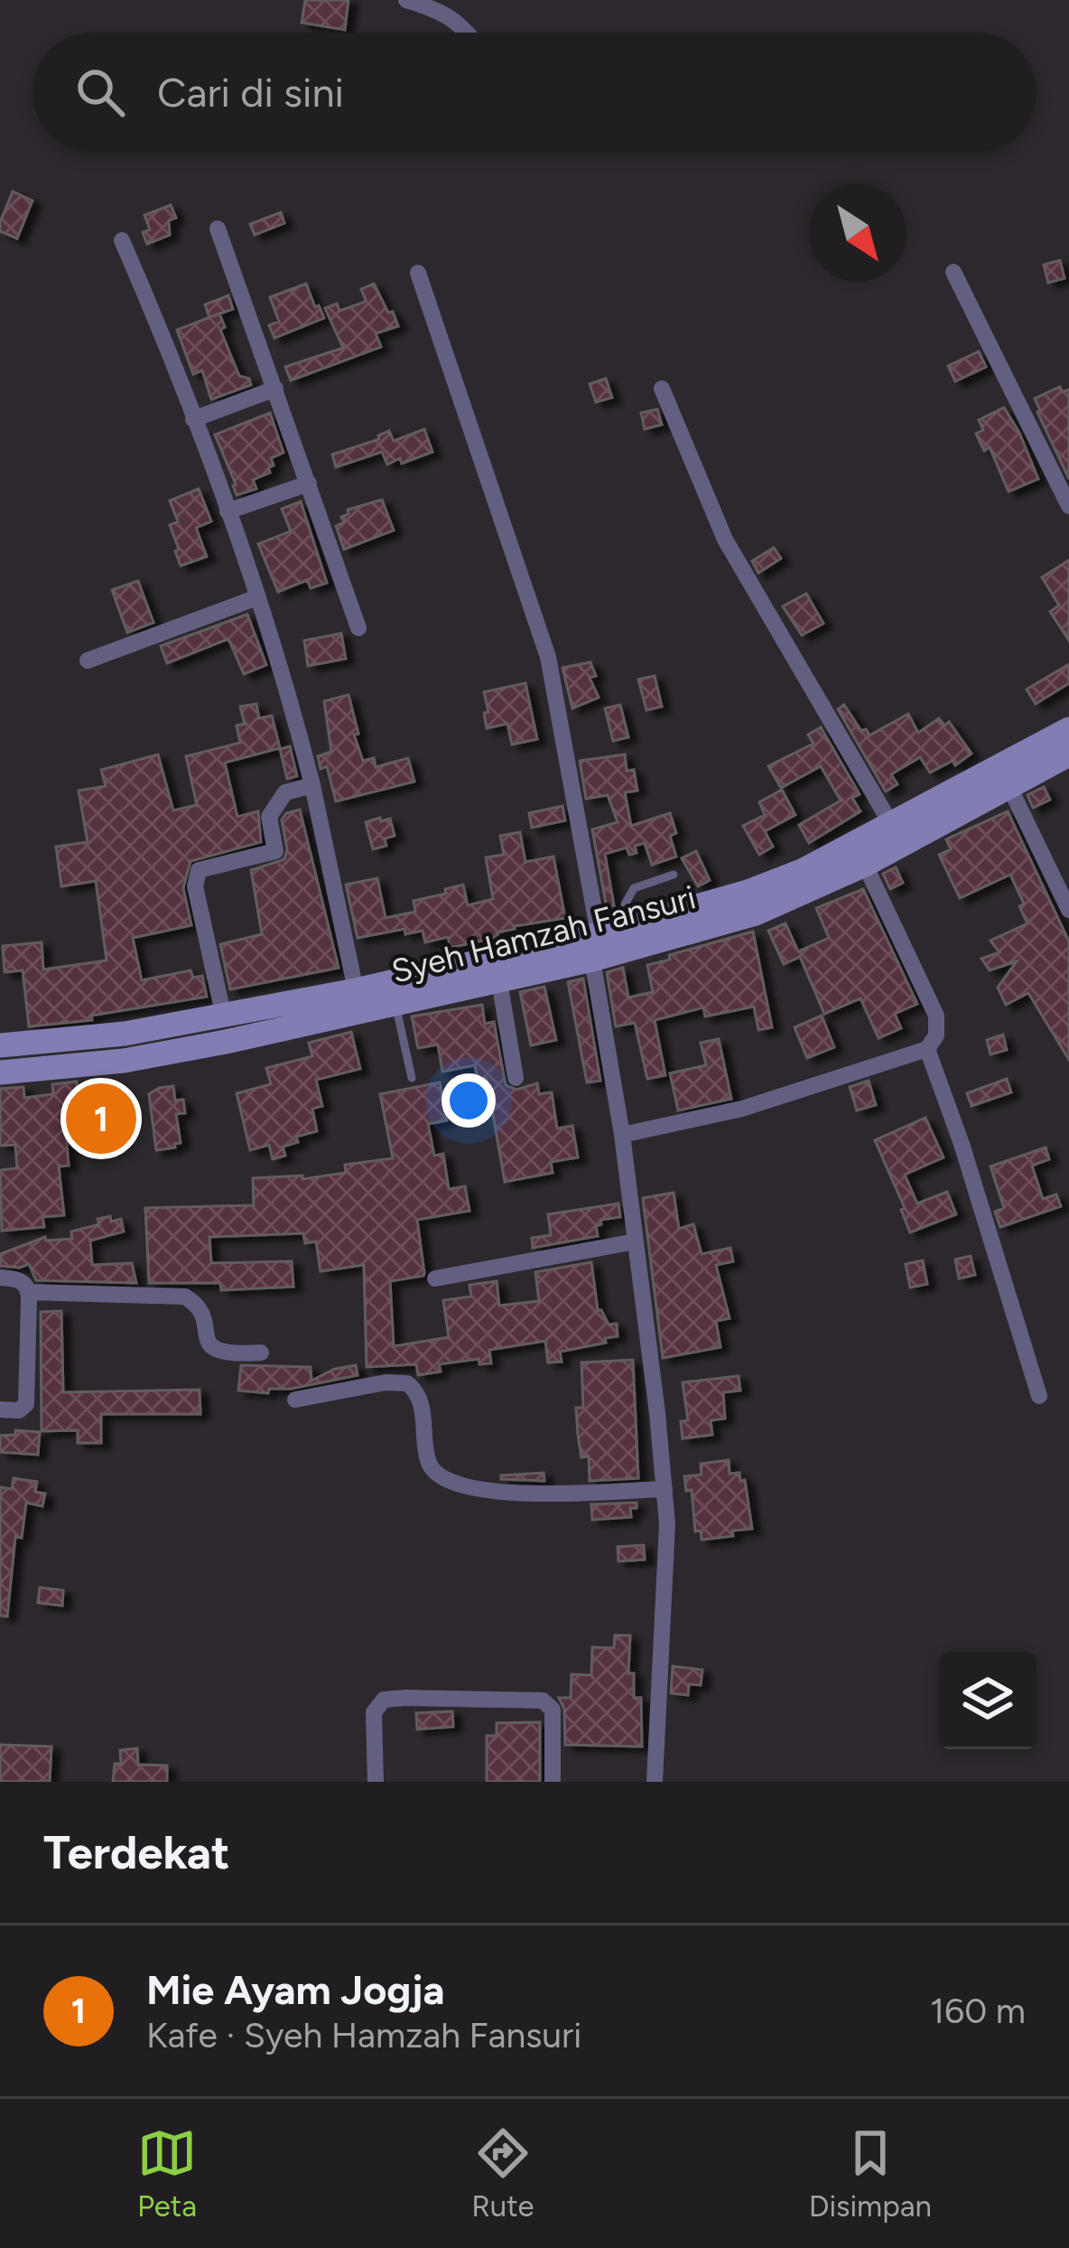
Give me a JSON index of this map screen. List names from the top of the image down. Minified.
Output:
{"streets":{"main road":["Syeh Hamzah Fansuri"]},"north":"bottom right","page":{"search":"Cari di sini","pins":"1","heading":"Terdekat","list":[{"mark":"1","name":"Mie Ayam Jogja","note":"Kafe · Syeh Hamzah Fansuri","value":"160 m"}],"nav":["Peta","Rute","Disimpan"]}}
